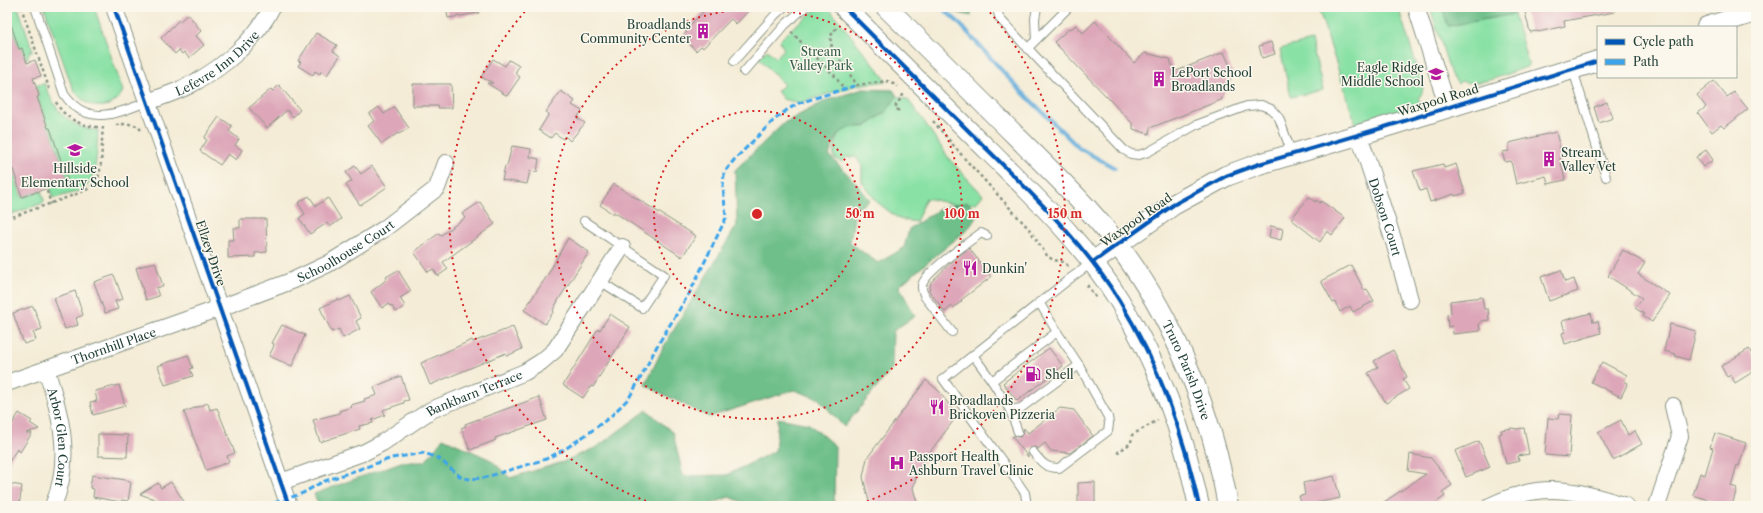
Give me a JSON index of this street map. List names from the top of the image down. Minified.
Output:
{"streets":{"street":["Lefevre Inn Drive","Waxpool Road","Dobson Court","Schoolhouse Court","Ellzey Drive","Thornhill Place","Truro Parish Drive","Bankbarn Terrace","Arbor Glen Court"]},"crossings":[["Lefevre Inn Drive","Ellzey Drive"],["Waxpool Road","Dobson Court"],["Waxpool Road","Truro Parish Drive"],["Schoolhouse Court","Ellzey Drive"],["Schoolhouse Court","Thornhill Place"],["Ellzey Drive","Thornhill Place"],["Ellzey Drive","Bankbarn Terrace"],["Thornhill Place","Arbor Glen Court"]],"parks":["Stream Valley Park"],"places":{"building":["Broadlands Community Center","LePort School Broadlands","Stream Valley Vet"],"school or university":["Eagle Ridge Middle School","Hillside Elementary School"],"restaurant":["Dunkin'","Broadlands Brickoven Pizzeria"],"fuel station":["Shell"],"hospital":["Passport Health Ashburn Travel Clinic"]},"legend":["Cycle path","Path"],"rings":["50 m","100 m","150 m"]}
